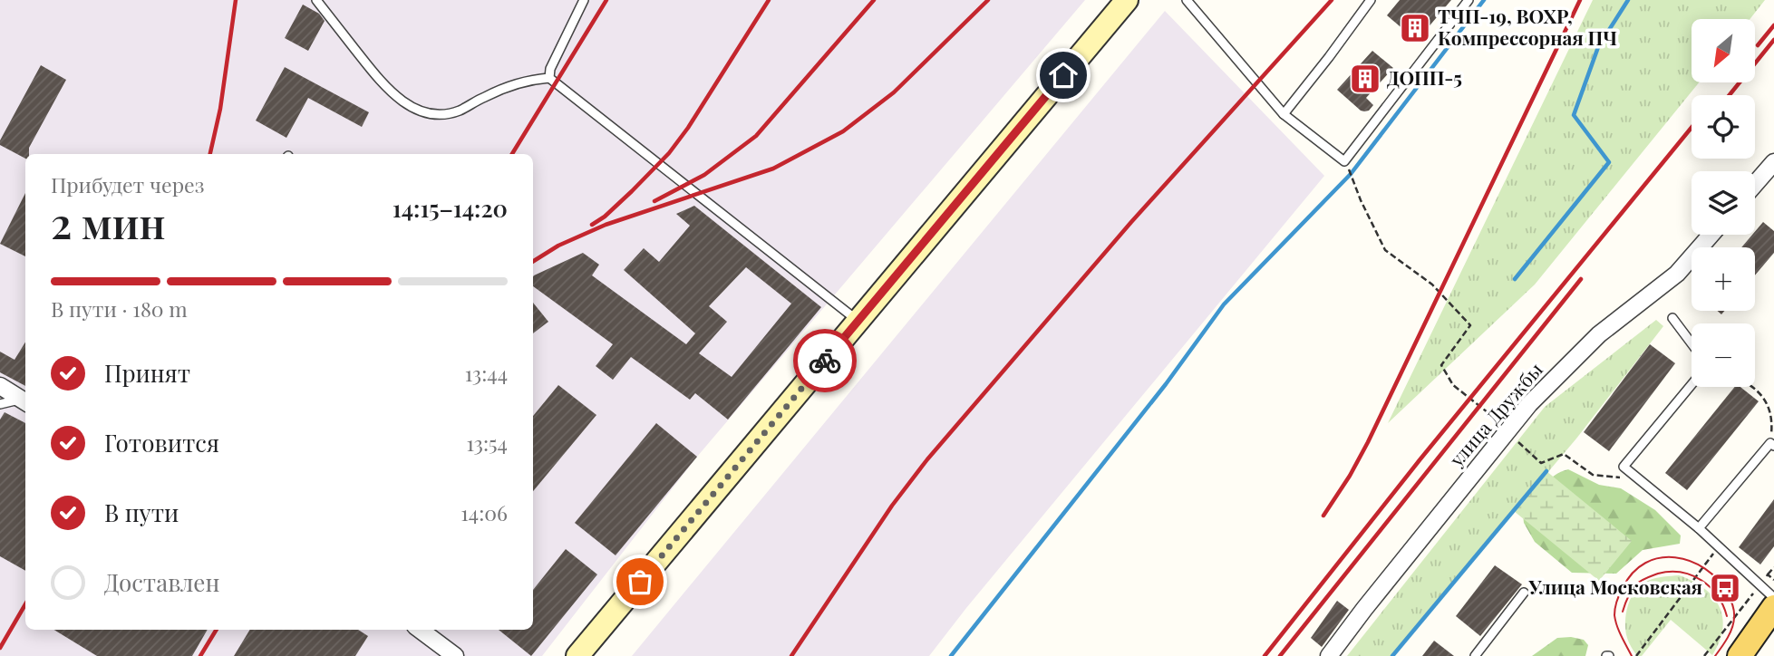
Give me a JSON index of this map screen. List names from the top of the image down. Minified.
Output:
{"streets":{"street":["улица Дружбы"]},"places":{"building":["ТЧП-19, ВОХР, Компрессорная ПЧ","ДОПП-5"],"bus stop":["Улица Московская"]},"north":"bottom left","page":{"map_buttons":["+","−"],"heading":["2 мин","Прибудет через","14:15–14:20"],"bar":"В пути · 180 m","list":[["Принят","13:44"],["Готовится","13:54"],["В пути","14:06"],"Доставлен"]}}
